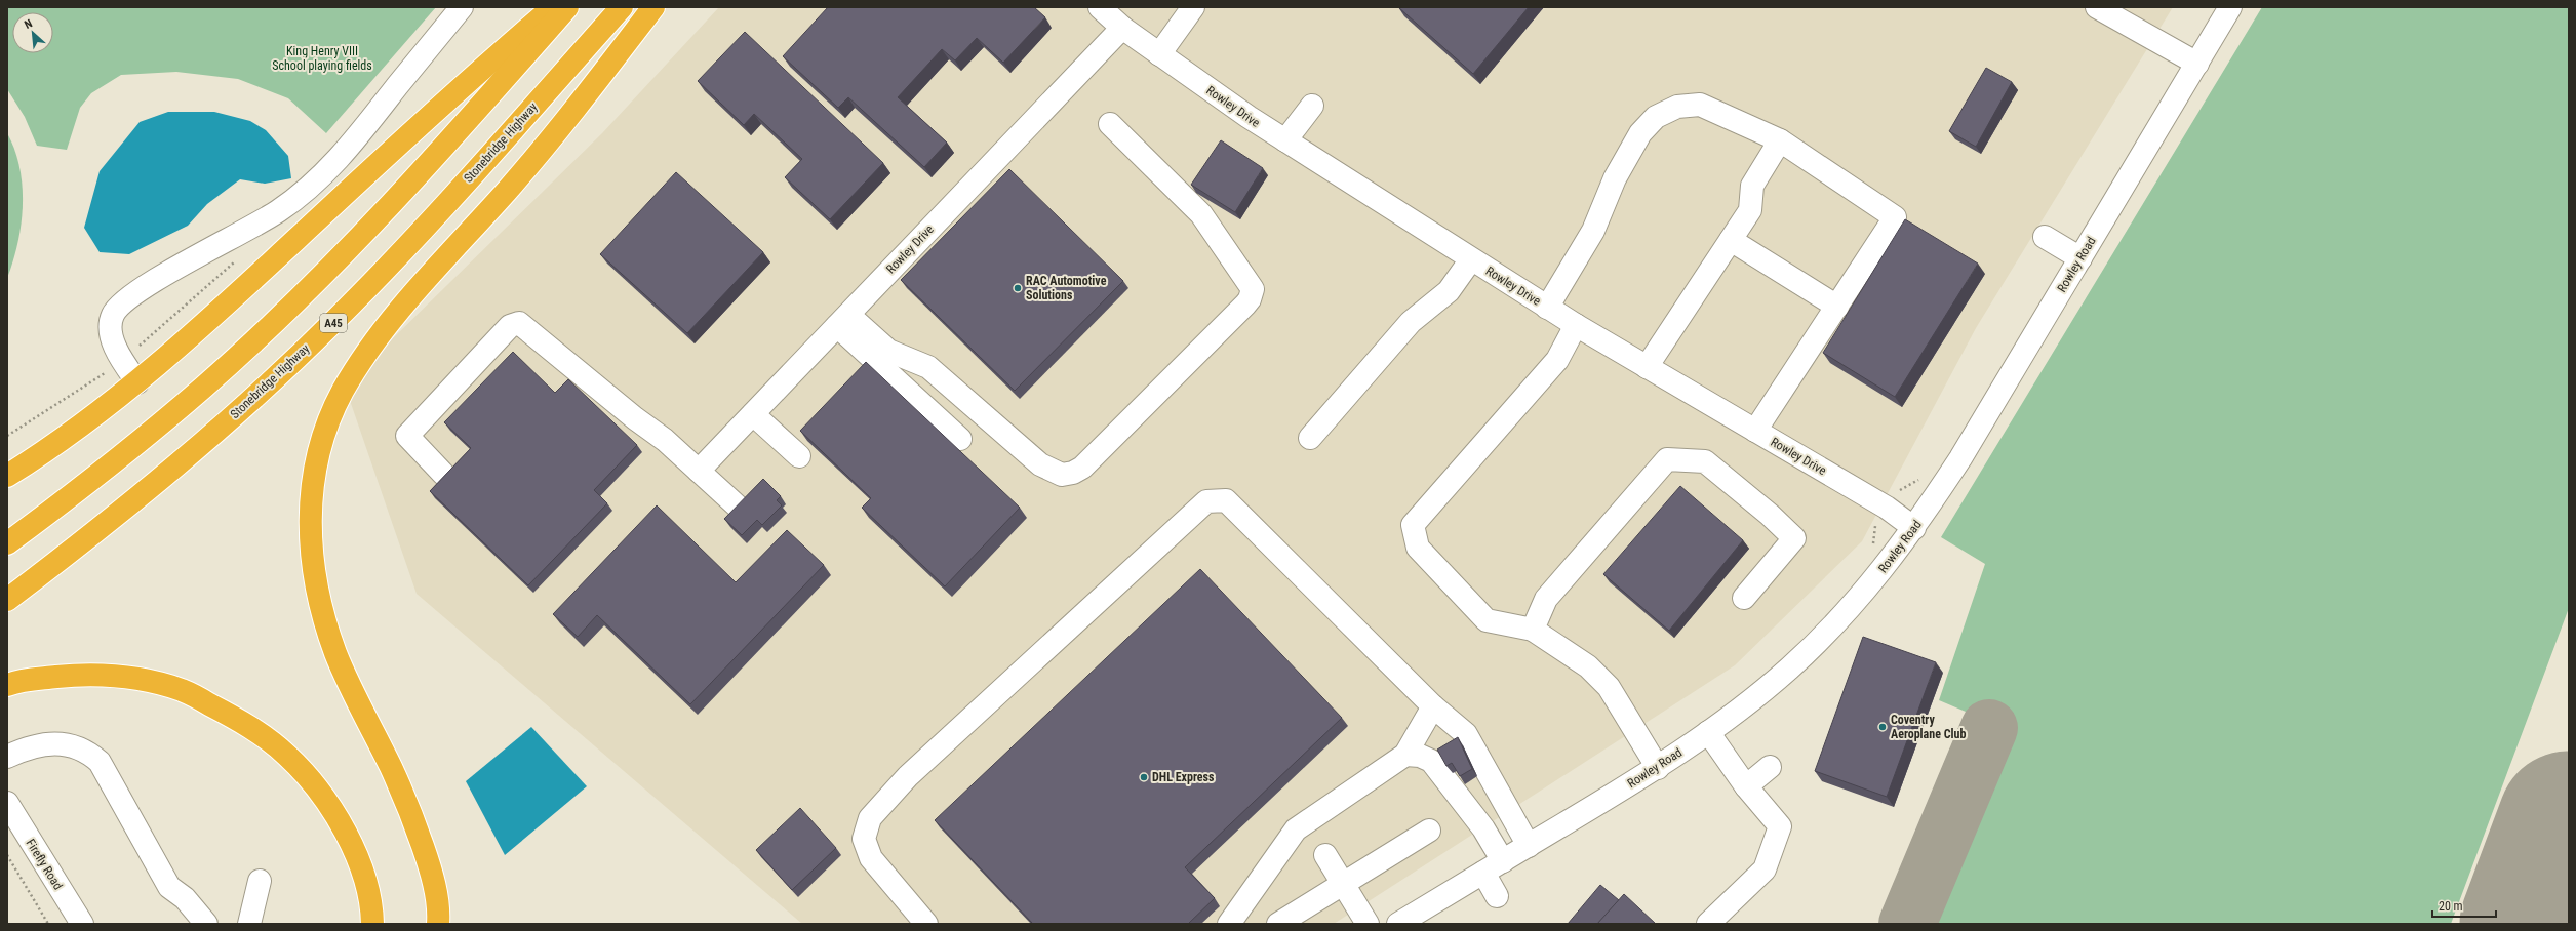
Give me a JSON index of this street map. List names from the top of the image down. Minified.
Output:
{"streets":{"highway":["Stonebridge Highway","A45"],"street":["Rowley Drive","Rowley Road","Firefly Road"]},"crossings":[["Rowley Drive","Rowley Road"]],"parks":["King Henry VIII School playing fields"],"places":["RAC Automotive Solutions","Coventry Aeroplane Club","DHL Express"],"scale_bar":"20 m","north":"top left"}
